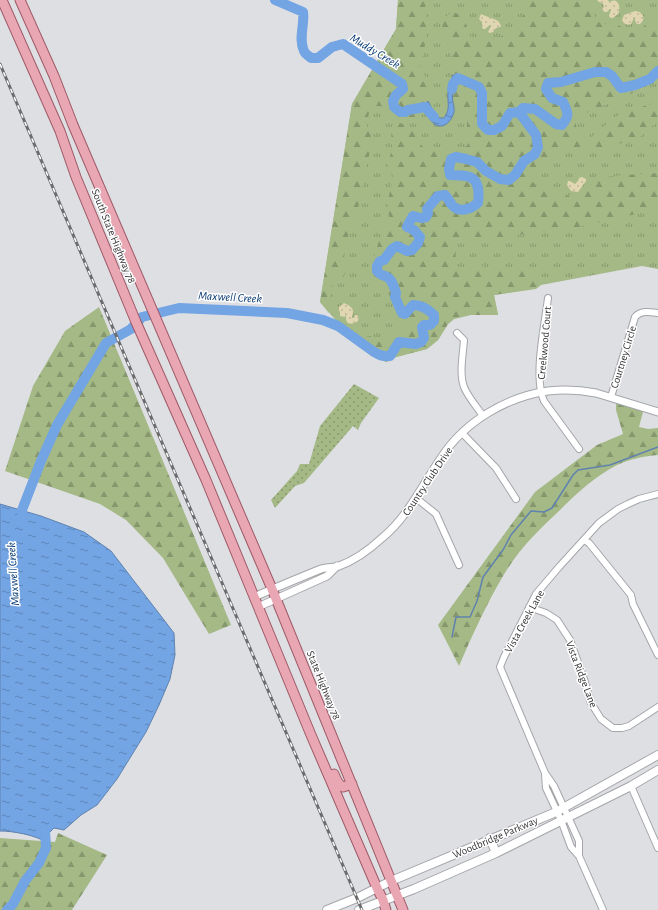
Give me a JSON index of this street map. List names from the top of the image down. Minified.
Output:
{"streets":{"main road":["South State Highway 78","State Highway 78","Woodbridge Parkway"],"street":["Creekwood Court","Courtney Circle","Country Club Drive","Vista Creek Lane","Vista Ridge Lane"]},"crossings":[["South State Highway 78","Country Club Drive"],["South State Highway 78","State Highway 78"],["Creekwood Court","Country Club Drive"],["Courtney Circle","Country Club Drive"],["Country Club Drive","State Highway 78"],["Vista Creek Lane","Vista Ridge Lane"],["Vista Creek Lane","Woodbridge Parkway"],["State Highway 78","Woodbridge Parkway"]],"water":["Muddy Creek","Maxwell Creek"]}
